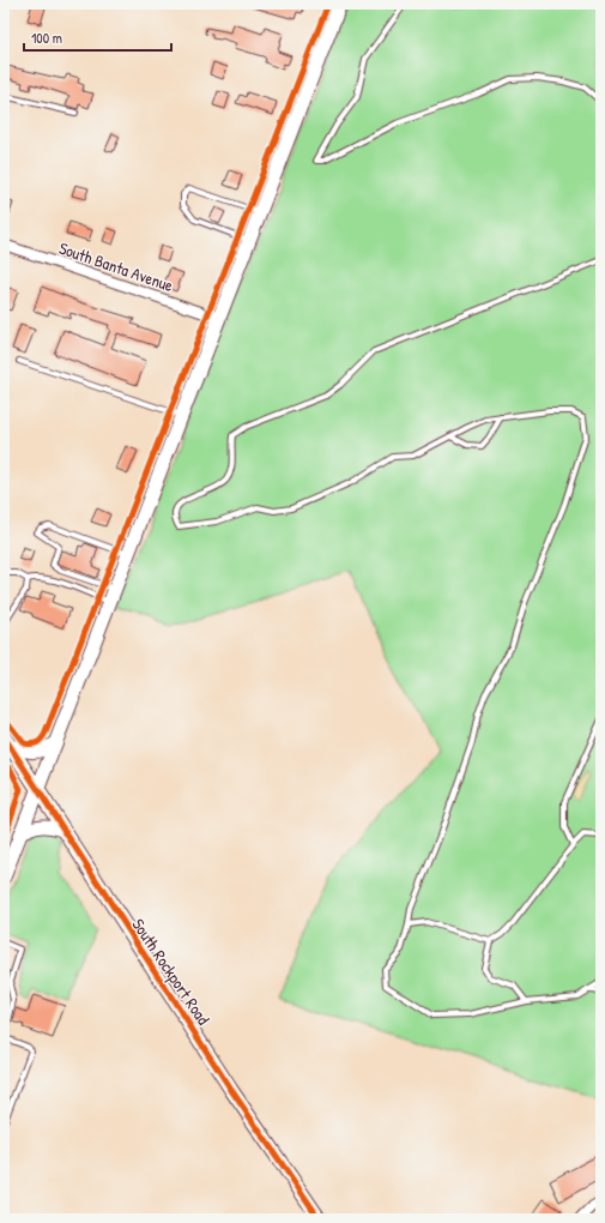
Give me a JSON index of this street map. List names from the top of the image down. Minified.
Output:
{"streets":{"main road":["South Rockport Road"],"street":["South Banta Avenue"]},"scale_bar":"100 m"}
